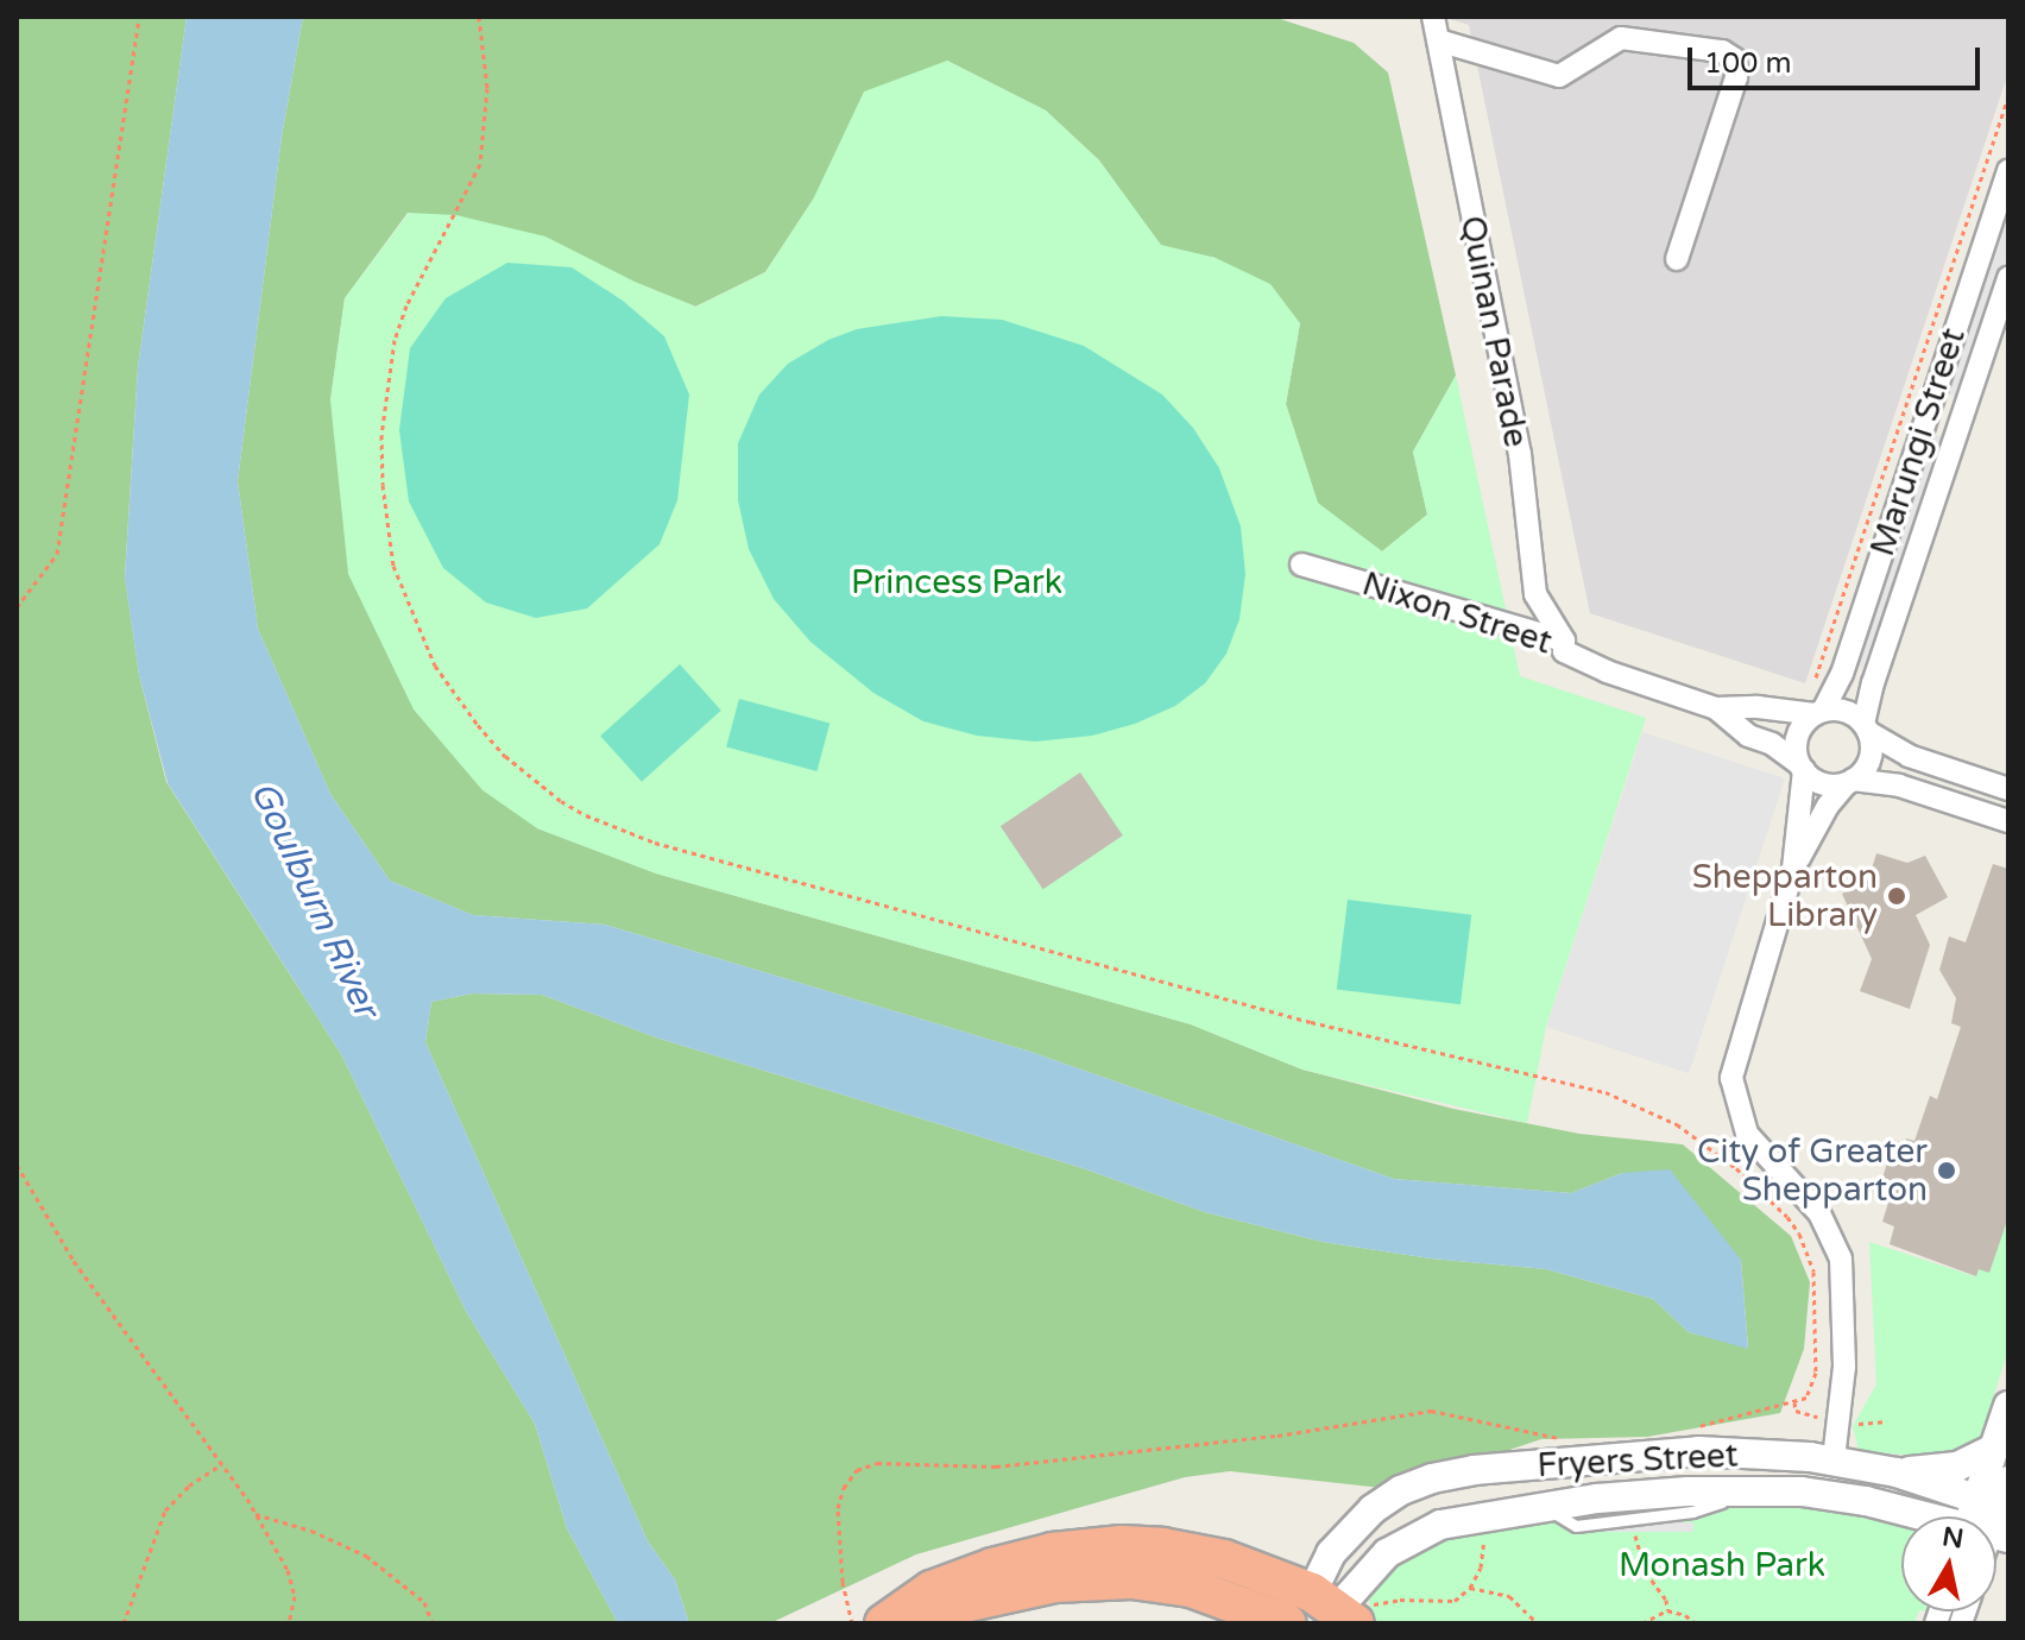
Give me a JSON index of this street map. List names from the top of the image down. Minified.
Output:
{"streets":{"street":["Quinan Parade","Marungi Street","Nixon Street","Fryers Street"]},"crossings":[["Quinan Parade","Nixon Street"],["Marungi Street","Nixon Street"]],"water":["Goulburn River"],"parks":["Princess Park","Monash Park"],"places":["Shepparton Library","City of Greater Shepparton"],"scale_bar":"100 m","north":"top"}
